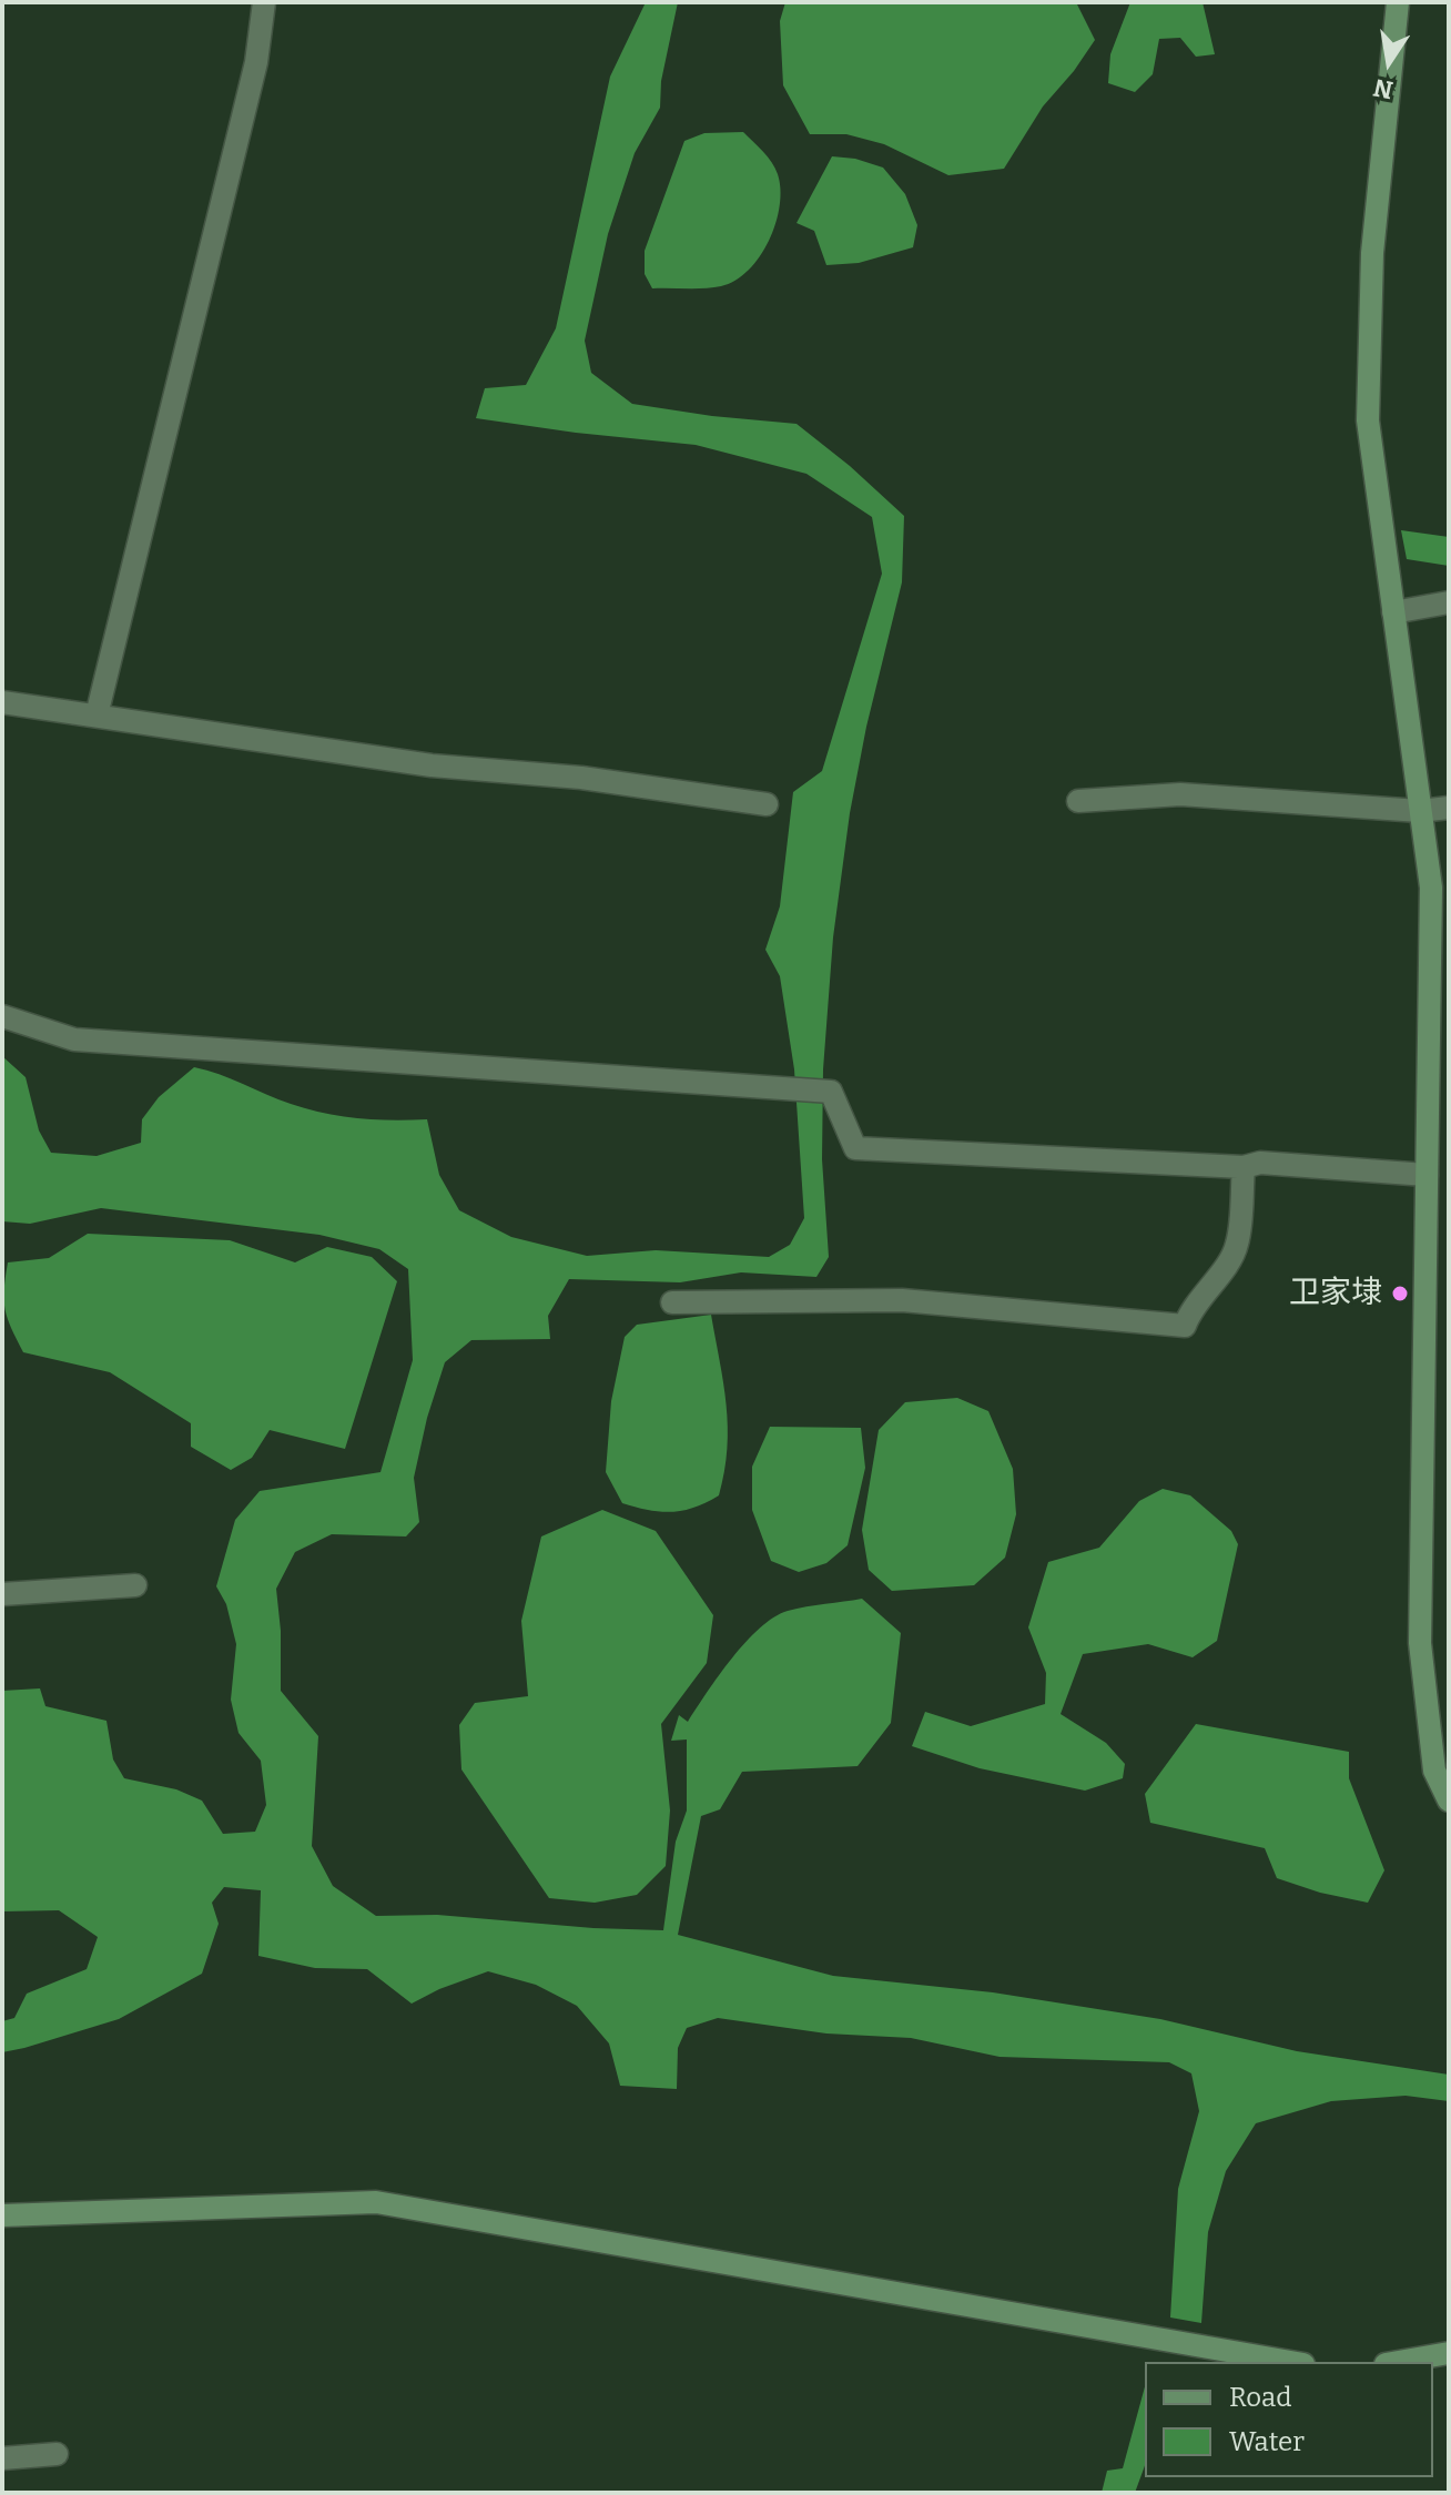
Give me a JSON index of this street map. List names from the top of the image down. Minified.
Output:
{"places":["卫家埭"],"legend":["Road","Water"],"north":"bottom"}
